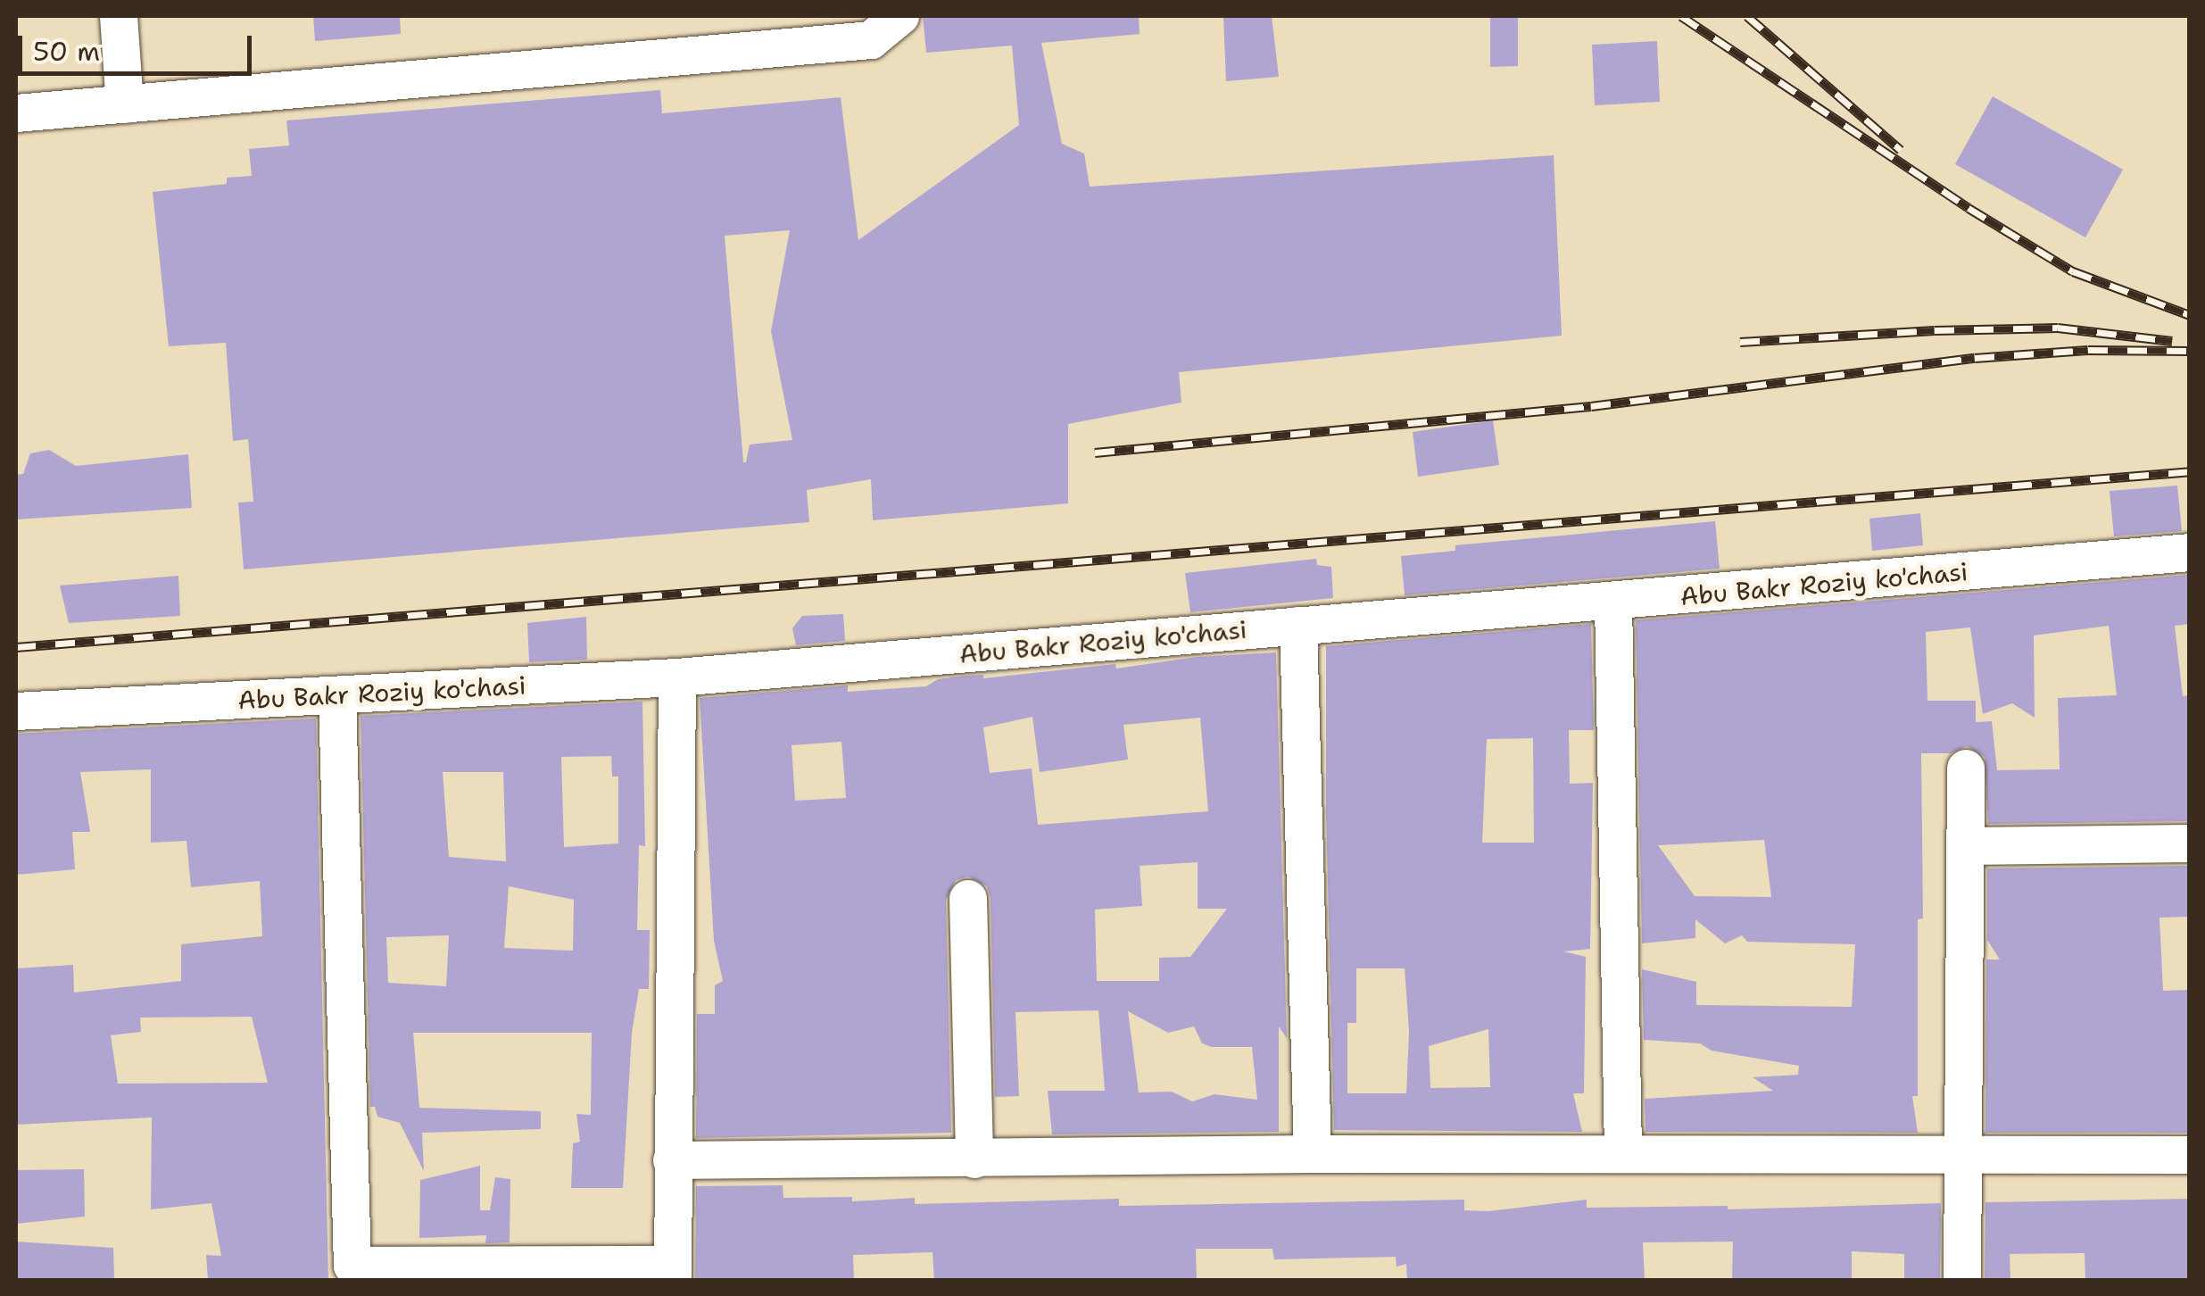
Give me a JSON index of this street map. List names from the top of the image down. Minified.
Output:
{"streets":{"street":["Abu Bakr Roziy ko'chasi"]},"scale_bar":"50 m"}
